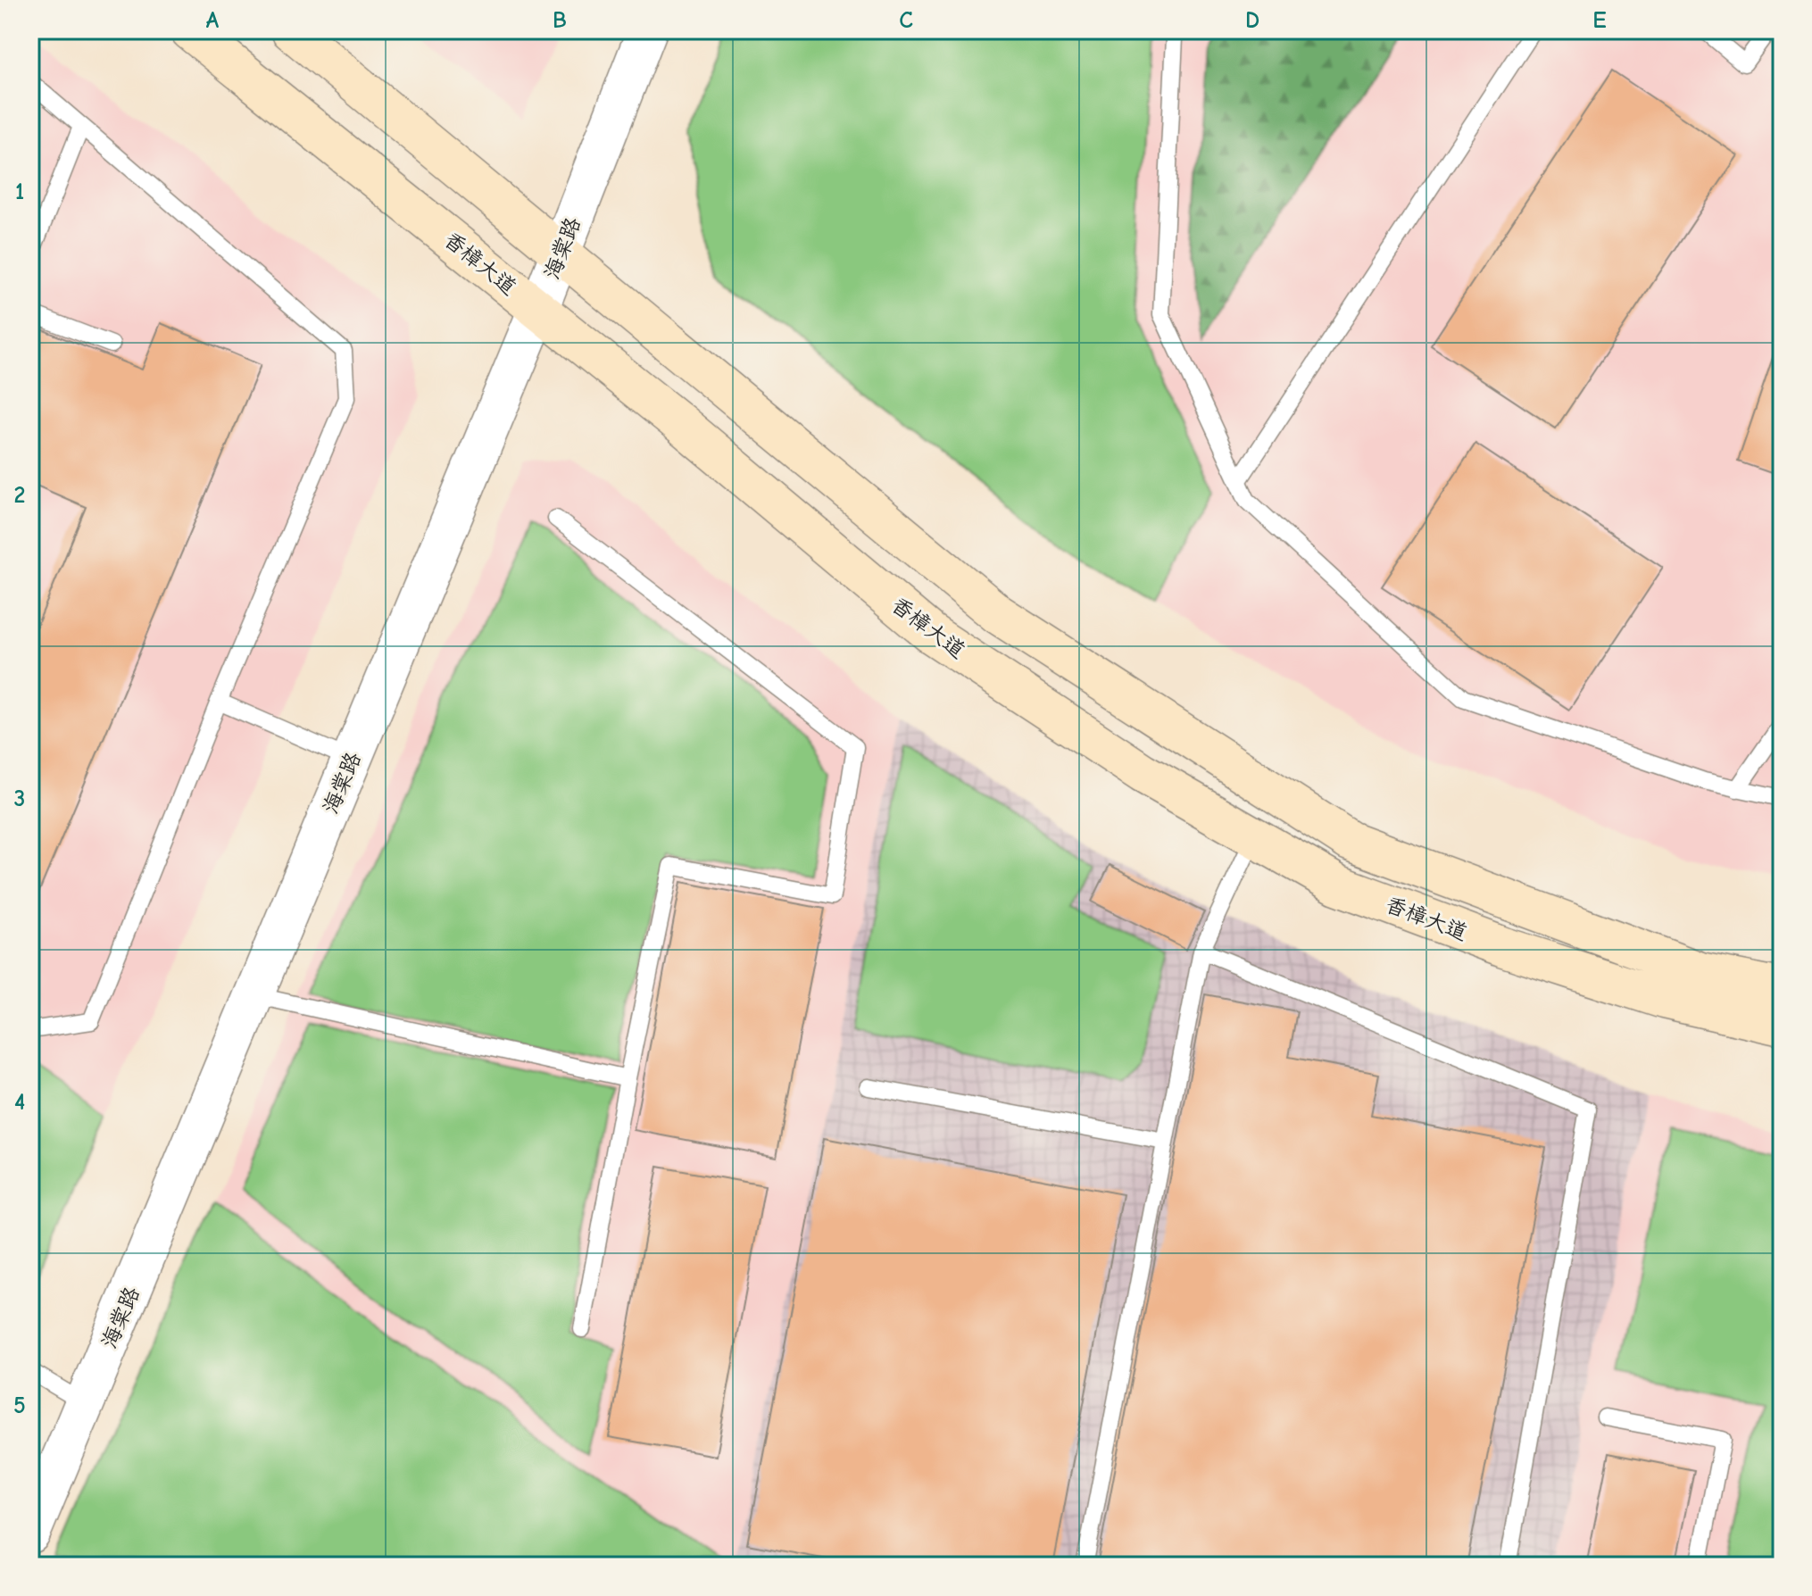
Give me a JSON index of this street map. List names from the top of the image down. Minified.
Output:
{"streets":{"main road":["香樟大道"],"street":["海棠路"]},"crossings":[["海棠路","香樟大道"]],"grid":{"columns":["A","B","C","D","E"],"rows":["1","2","3","4","5"]}}
